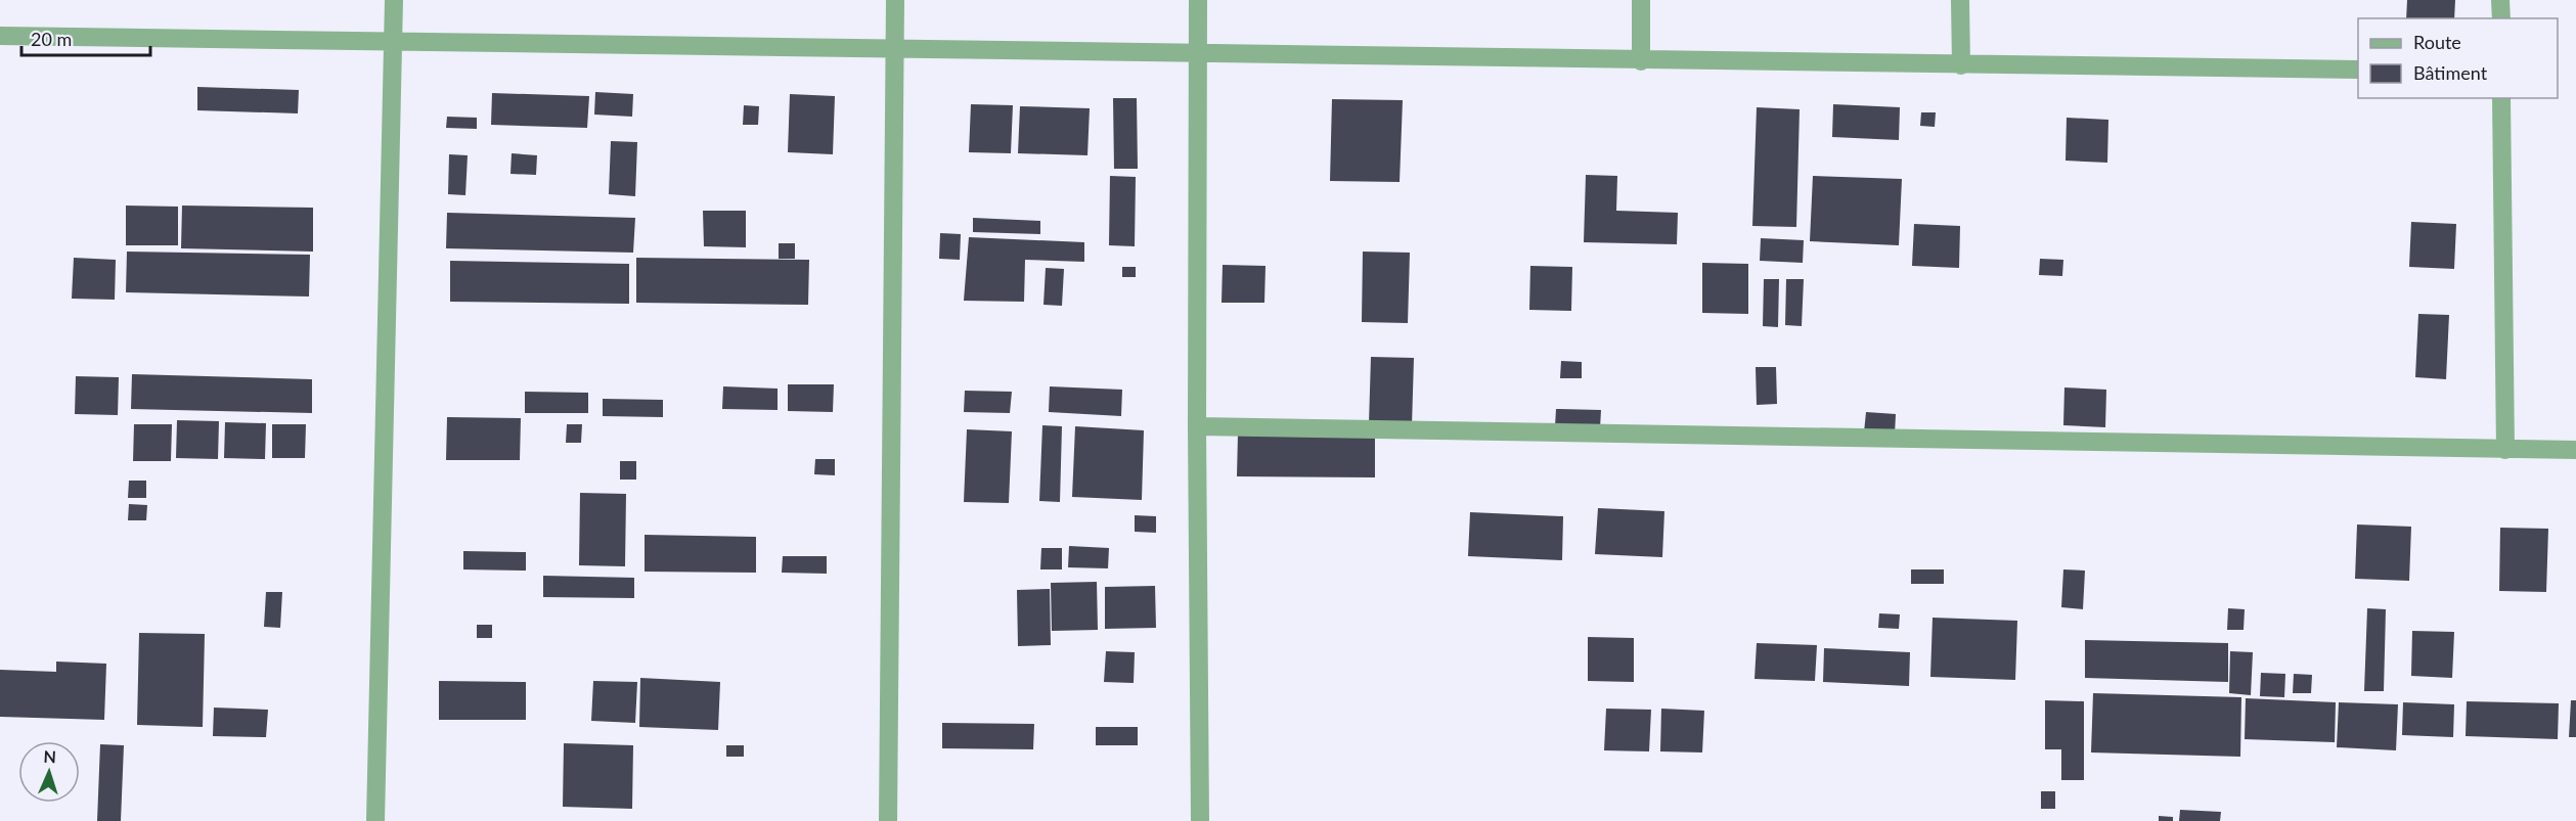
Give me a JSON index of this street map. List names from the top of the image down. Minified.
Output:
{"legend":["Route","Bâtiment"],"scale_bar":"20 m","north":"top"}
